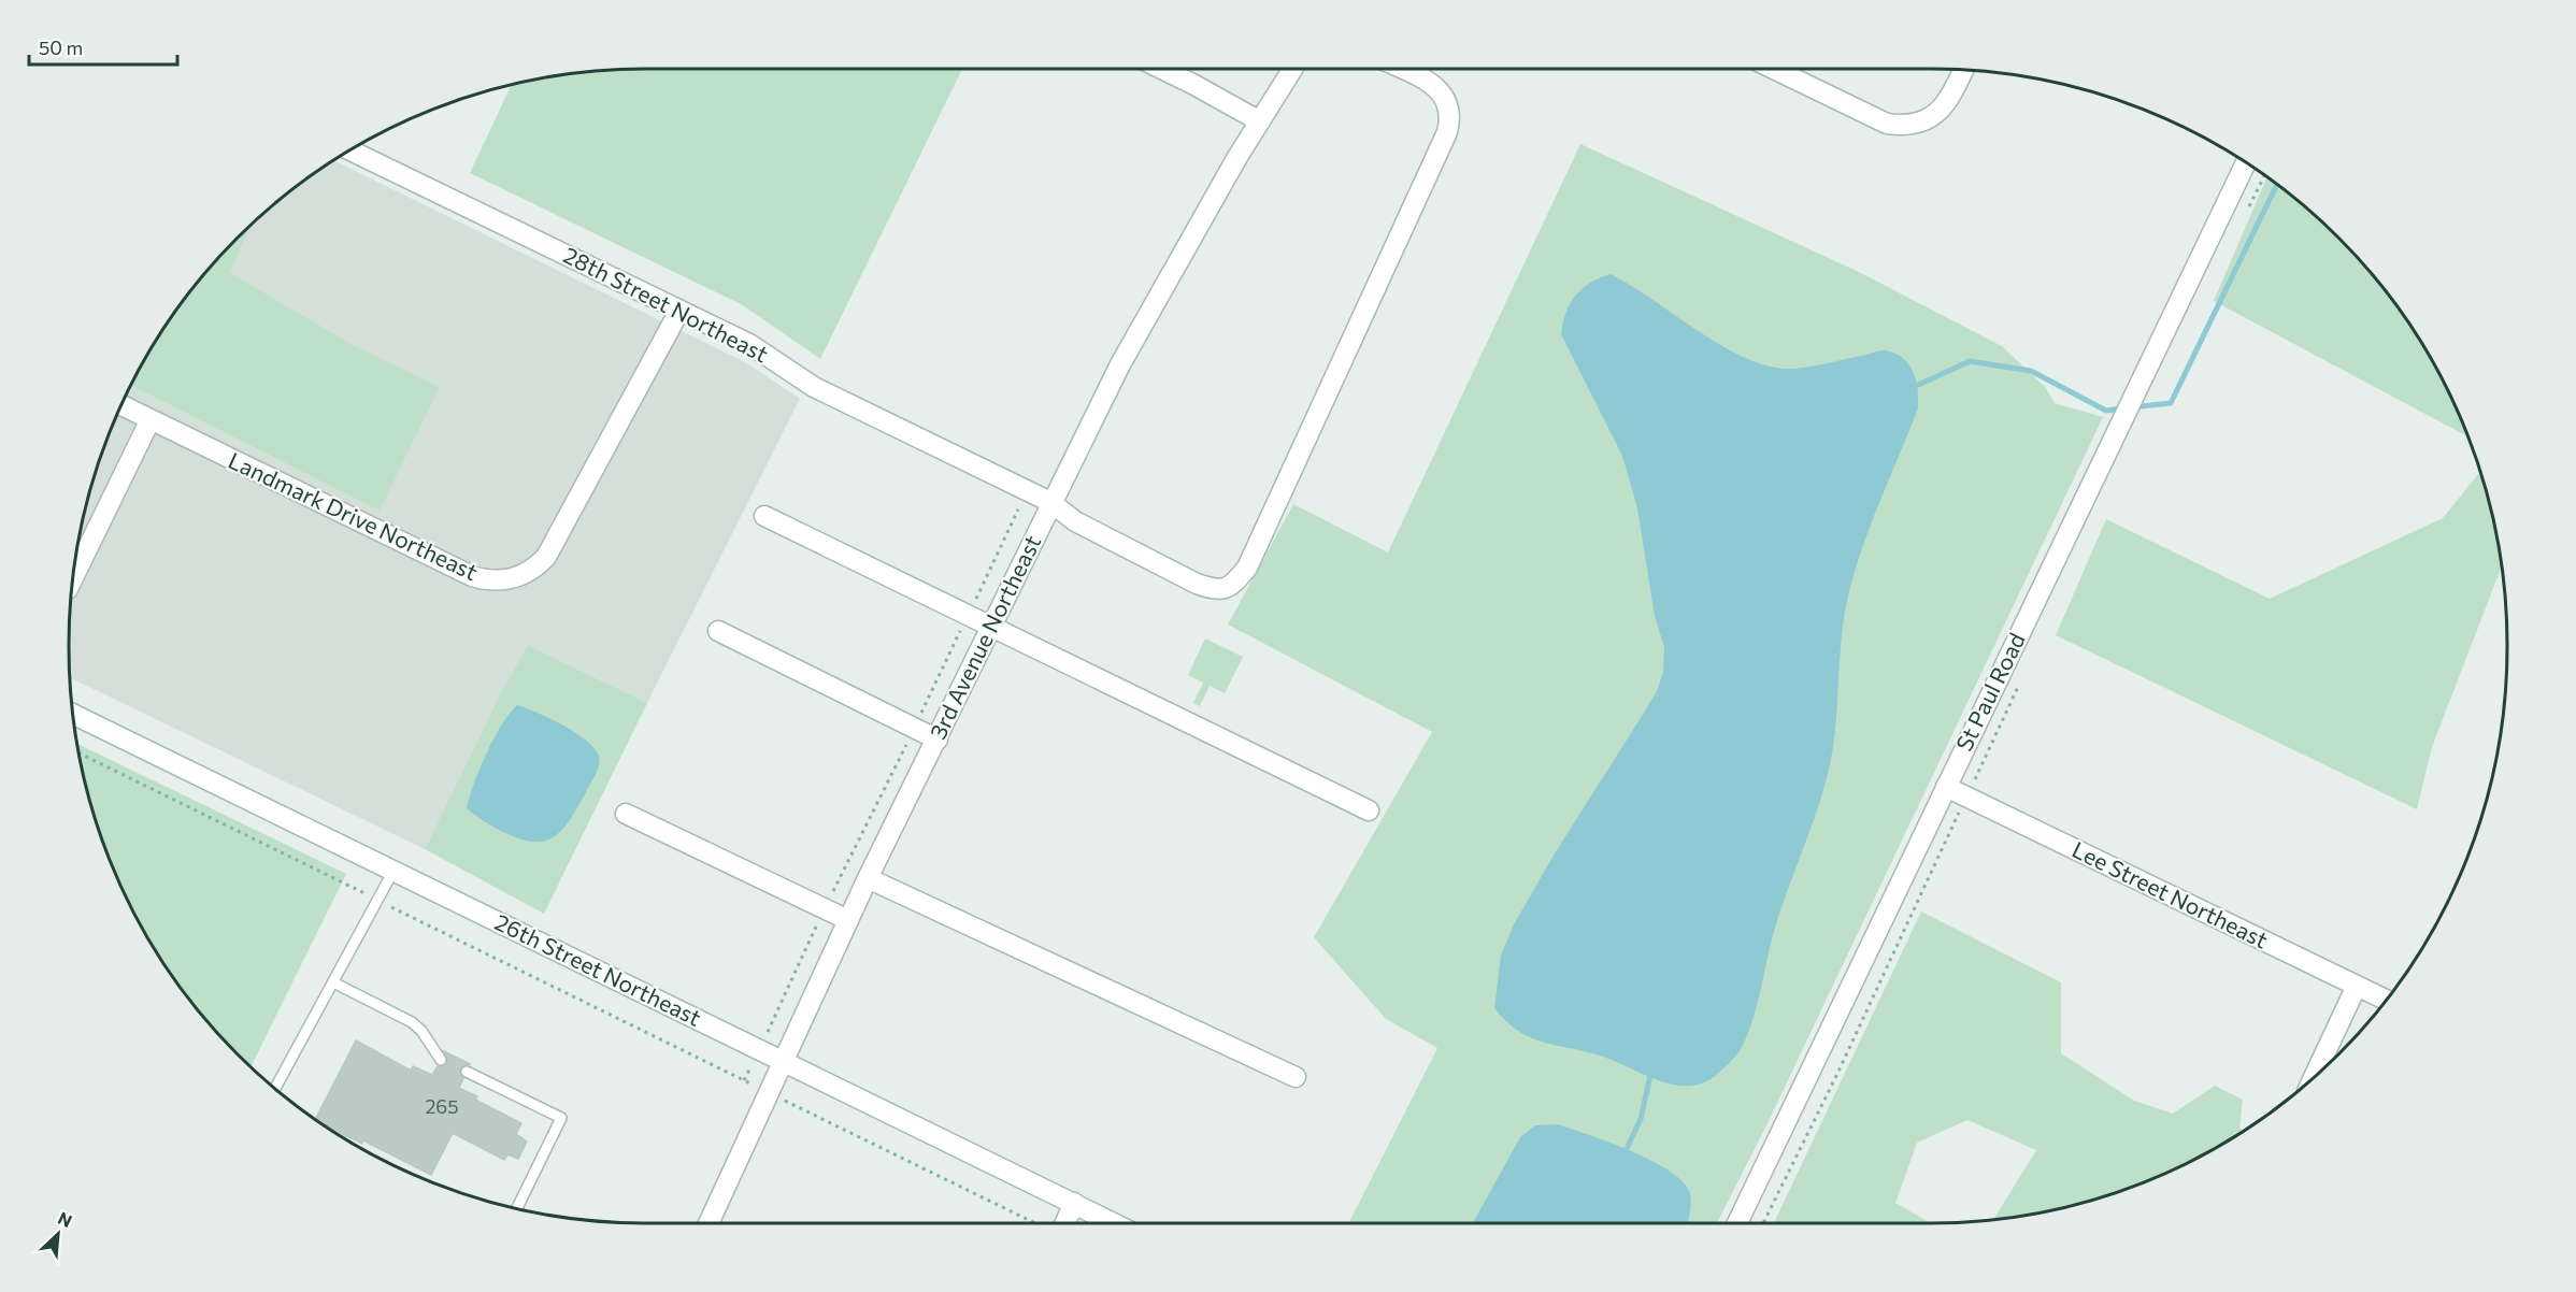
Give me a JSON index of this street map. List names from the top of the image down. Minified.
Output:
{"streets":{"street":["28th Street Northeast","Landmark Drive Northeast","3rd Avenue Northeast","St Paul Road","Lee Street Northeast","26th Street Northeast"]},"crossings":[["28th Street Northeast","Landmark Drive Northeast"],["28th Street Northeast","3rd Avenue Northeast"],["3rd Avenue Northeast","26th Street Northeast"],["St Paul Road","Lee Street Northeast"]],"house_numbers":["265"],"scale_bar":"50 m","north":"top right"}
